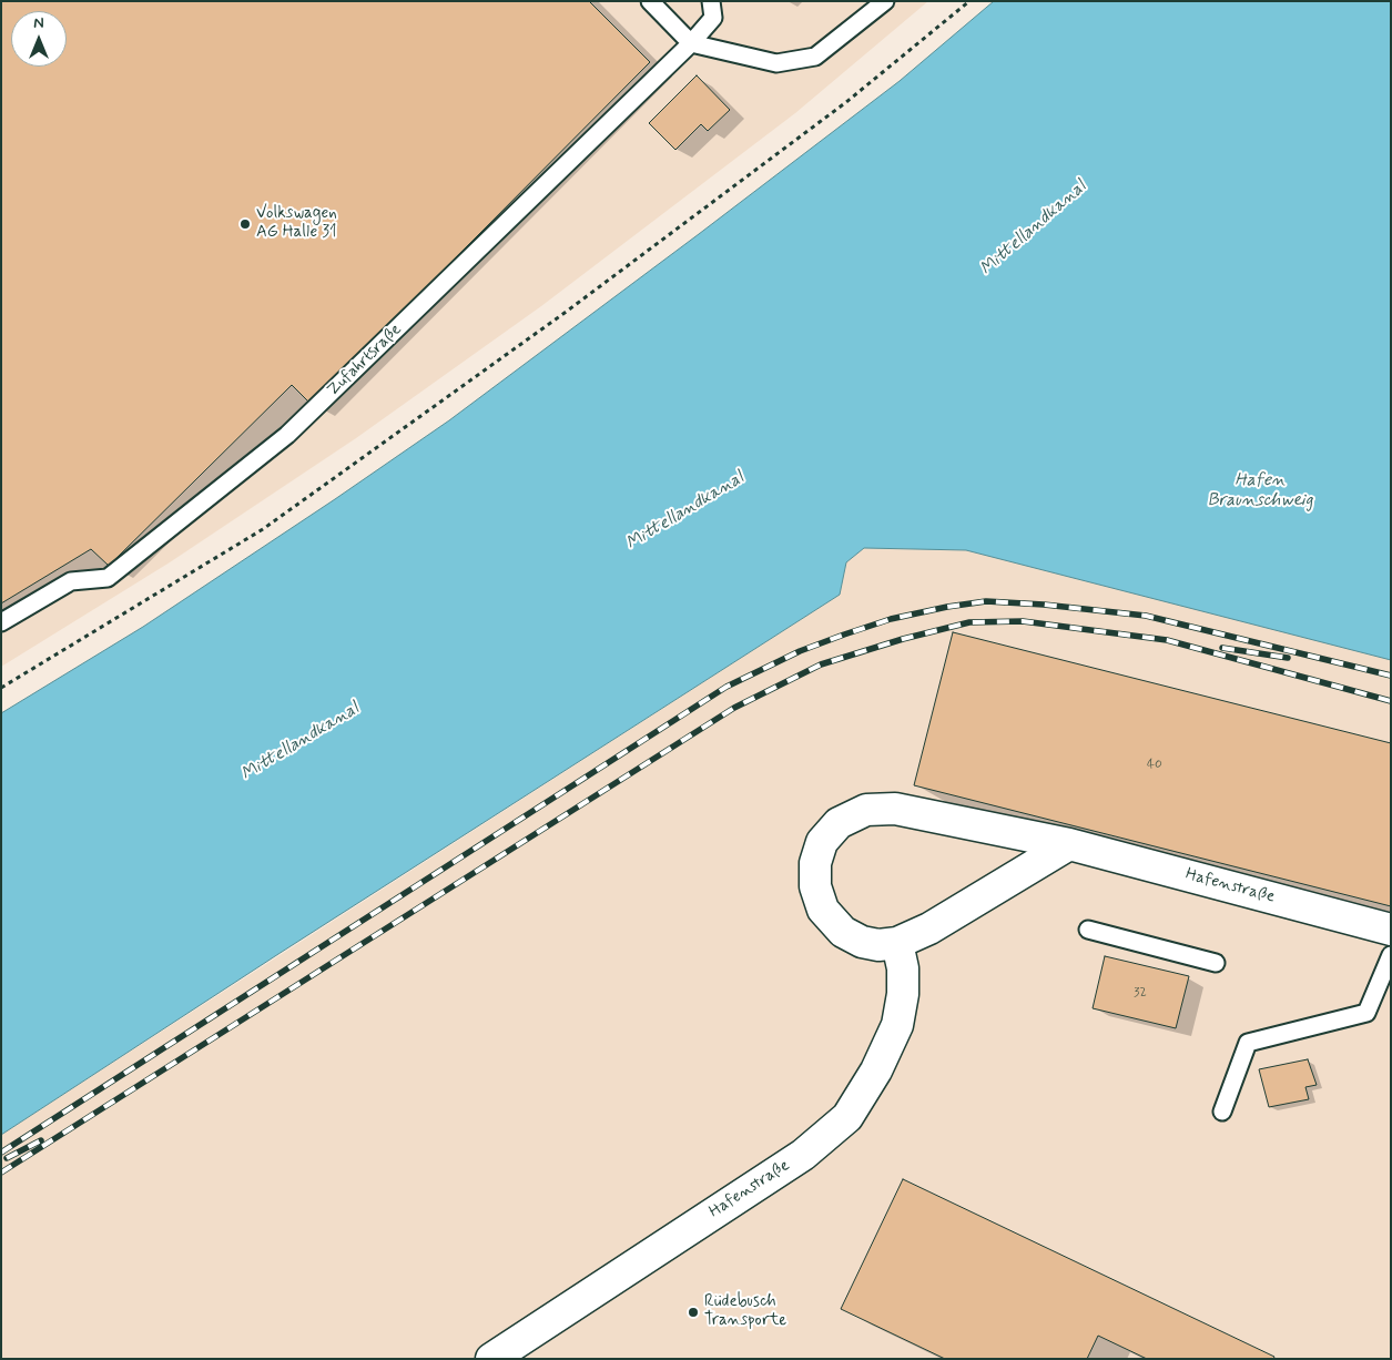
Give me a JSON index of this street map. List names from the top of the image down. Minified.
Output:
{"streets":{"street":["Hafenstraße"],"lane":["Zufahrtsraße"]},"water":["Mittellandkanal","Hafen Braunschweig"],"places":["Volkswagen AG Halle 31","Rüdebusch Transporte"],"house_numbers":["40","32"],"north":"top"}
